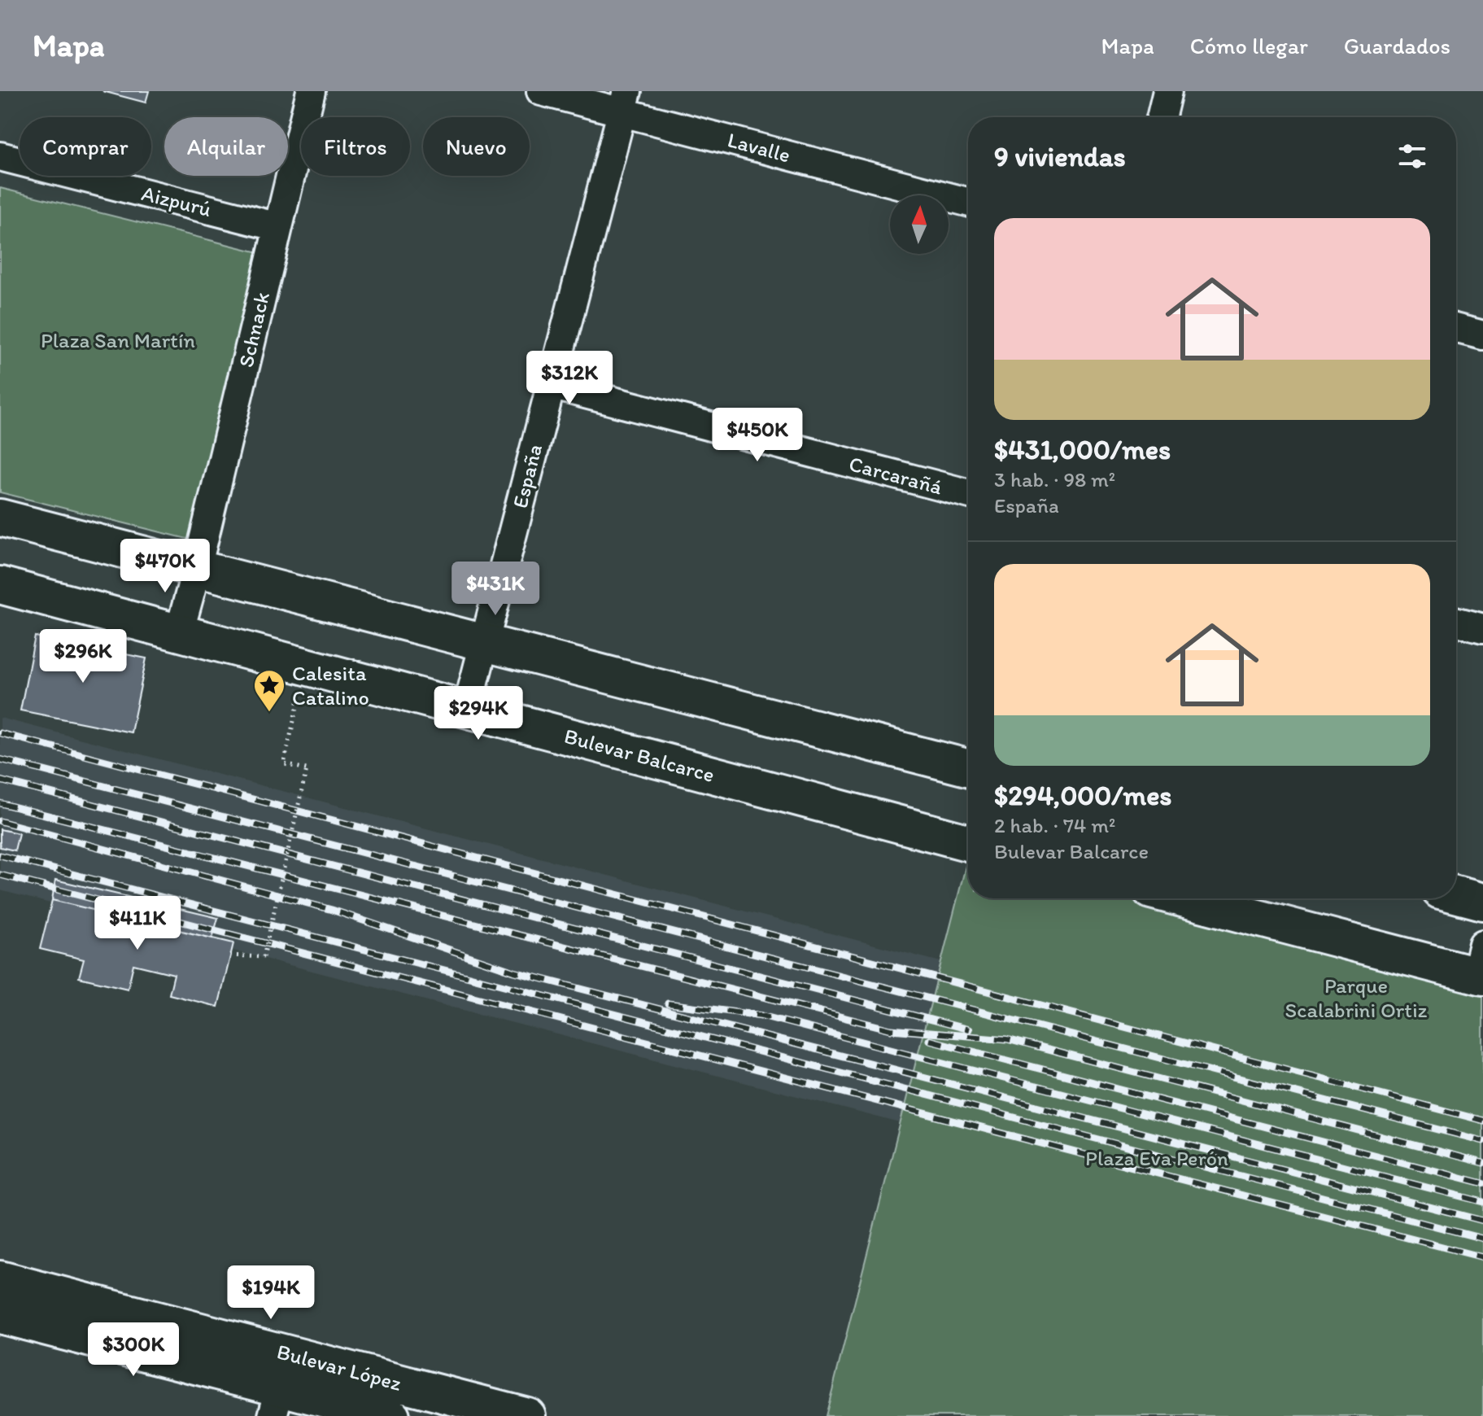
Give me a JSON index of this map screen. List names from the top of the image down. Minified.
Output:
{"streets":{"main road":["Bulevar Balcarce","Bulevar López"],"street":["Lavalle","Aizpurú","Schnack","Carcarañá","España"]},"crossings":[["Lavalle","España"],["Aizpurú","Schnack"],["Schnack","Bulevar Balcarce"],["Carcarañá","España"],["España","Bulevar Balcarce"]],"parks":["Plaza San Martín","Parque Scalabrini Ortiz","Plaza Eva Perón"],"places":{"place":["Calesita Catalino"]},"north":"top","page":{"header":"Mapa","nav":["Mapa","Cómo llegar","Guardados"],"chip":["Comprar","Alquilar","Filtros","Nuevo"],"heading":"9 viviendas","list":[{"name":"$431,000/mes","note":"3 hab. · 98 m² · España"},{"name":"$294,000/mes","note":"2 hab. · 74 m² · Bulevar Balcarce"}],"price":["$312K","$450K","$470K","$431K","$296K","$294K","$411K","$194K","$300K"]}}
